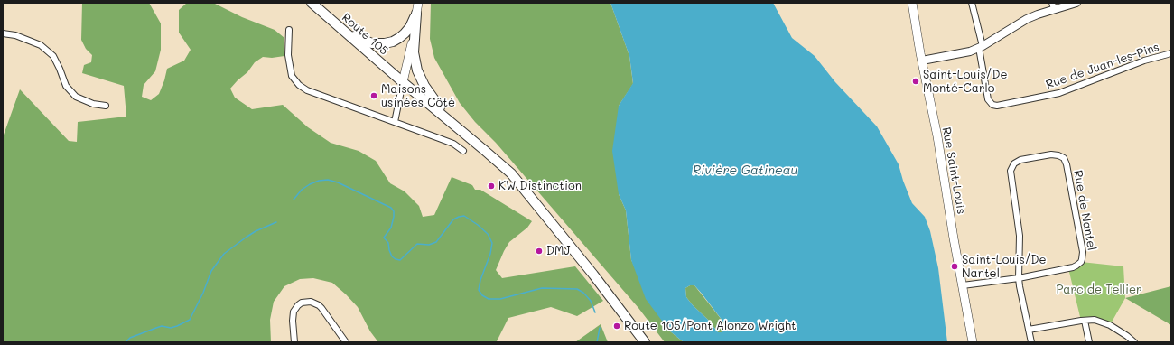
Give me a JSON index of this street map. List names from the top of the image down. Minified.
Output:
{"streets":{"main road":["Route 105","Rue Saint-Louis"],"street":["Rue de Juan-les-Pins","Rue de Nantel"]},"crossings":[["Rue Saint-Louis","Rue de Nantel"]],"water":["Rivière Gatineau"],"parks":["Parc de Tellier"],"places":["Saint-Louis/De Monté-Carlo","Maisons usinées Côté","KW Distinction","DMJ","Saint-Louis/De Nantel","Route 105/Pont Alonzo Wright"]}
